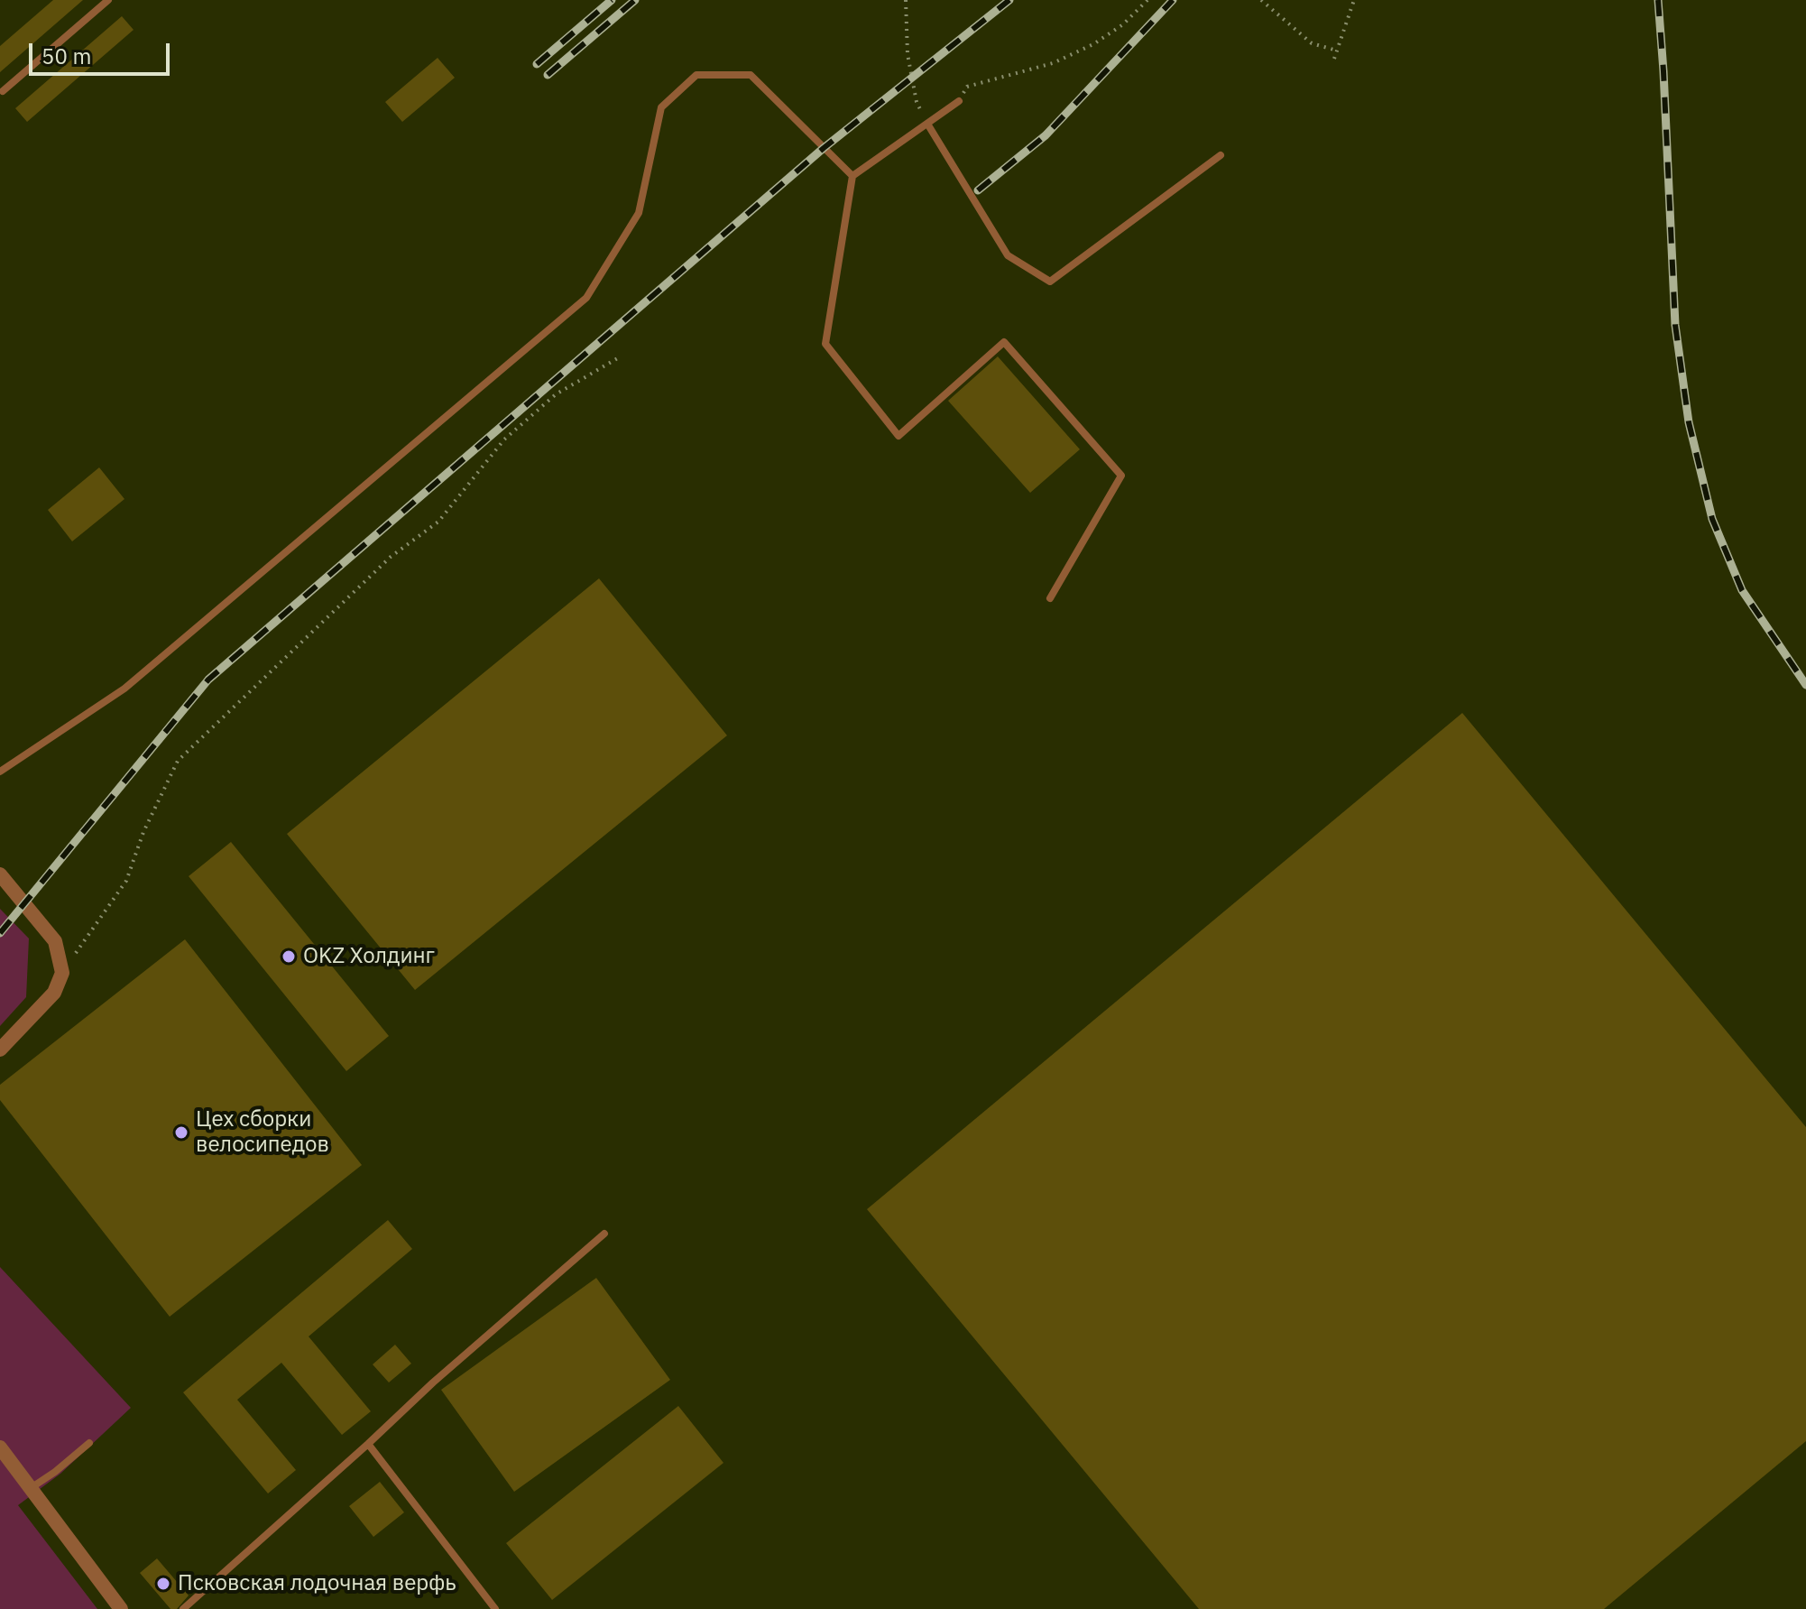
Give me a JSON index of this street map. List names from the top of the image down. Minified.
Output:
{"places":["OKZ Холдинг","Цех сборки велосипедов","Псковская лодочная верфь"],"scale_bar":"50 m"}
